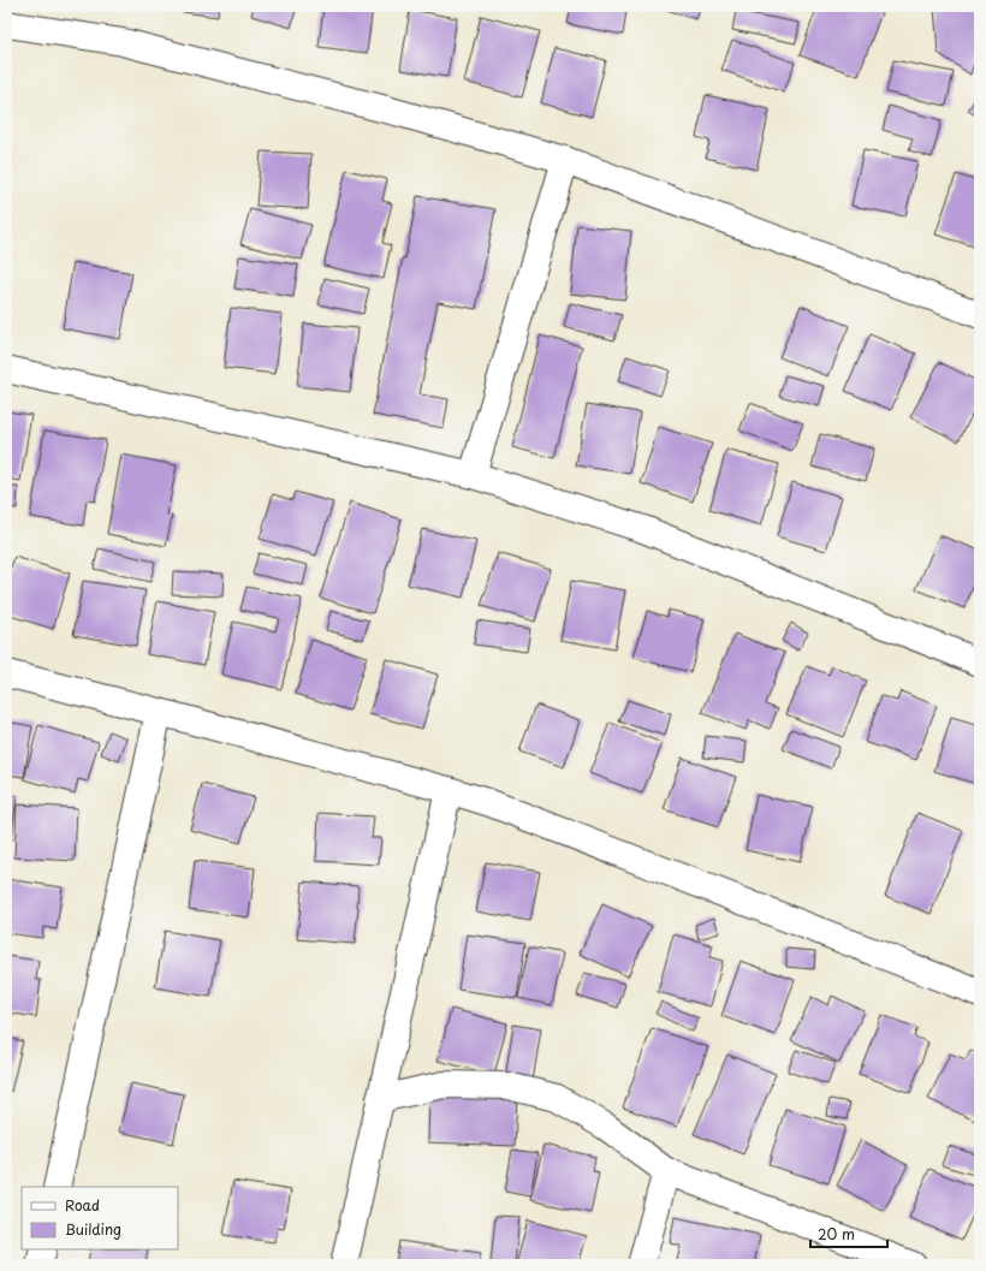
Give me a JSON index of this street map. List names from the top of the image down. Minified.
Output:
{"legend":["Road","Building"],"scale_bar":"20 m"}
